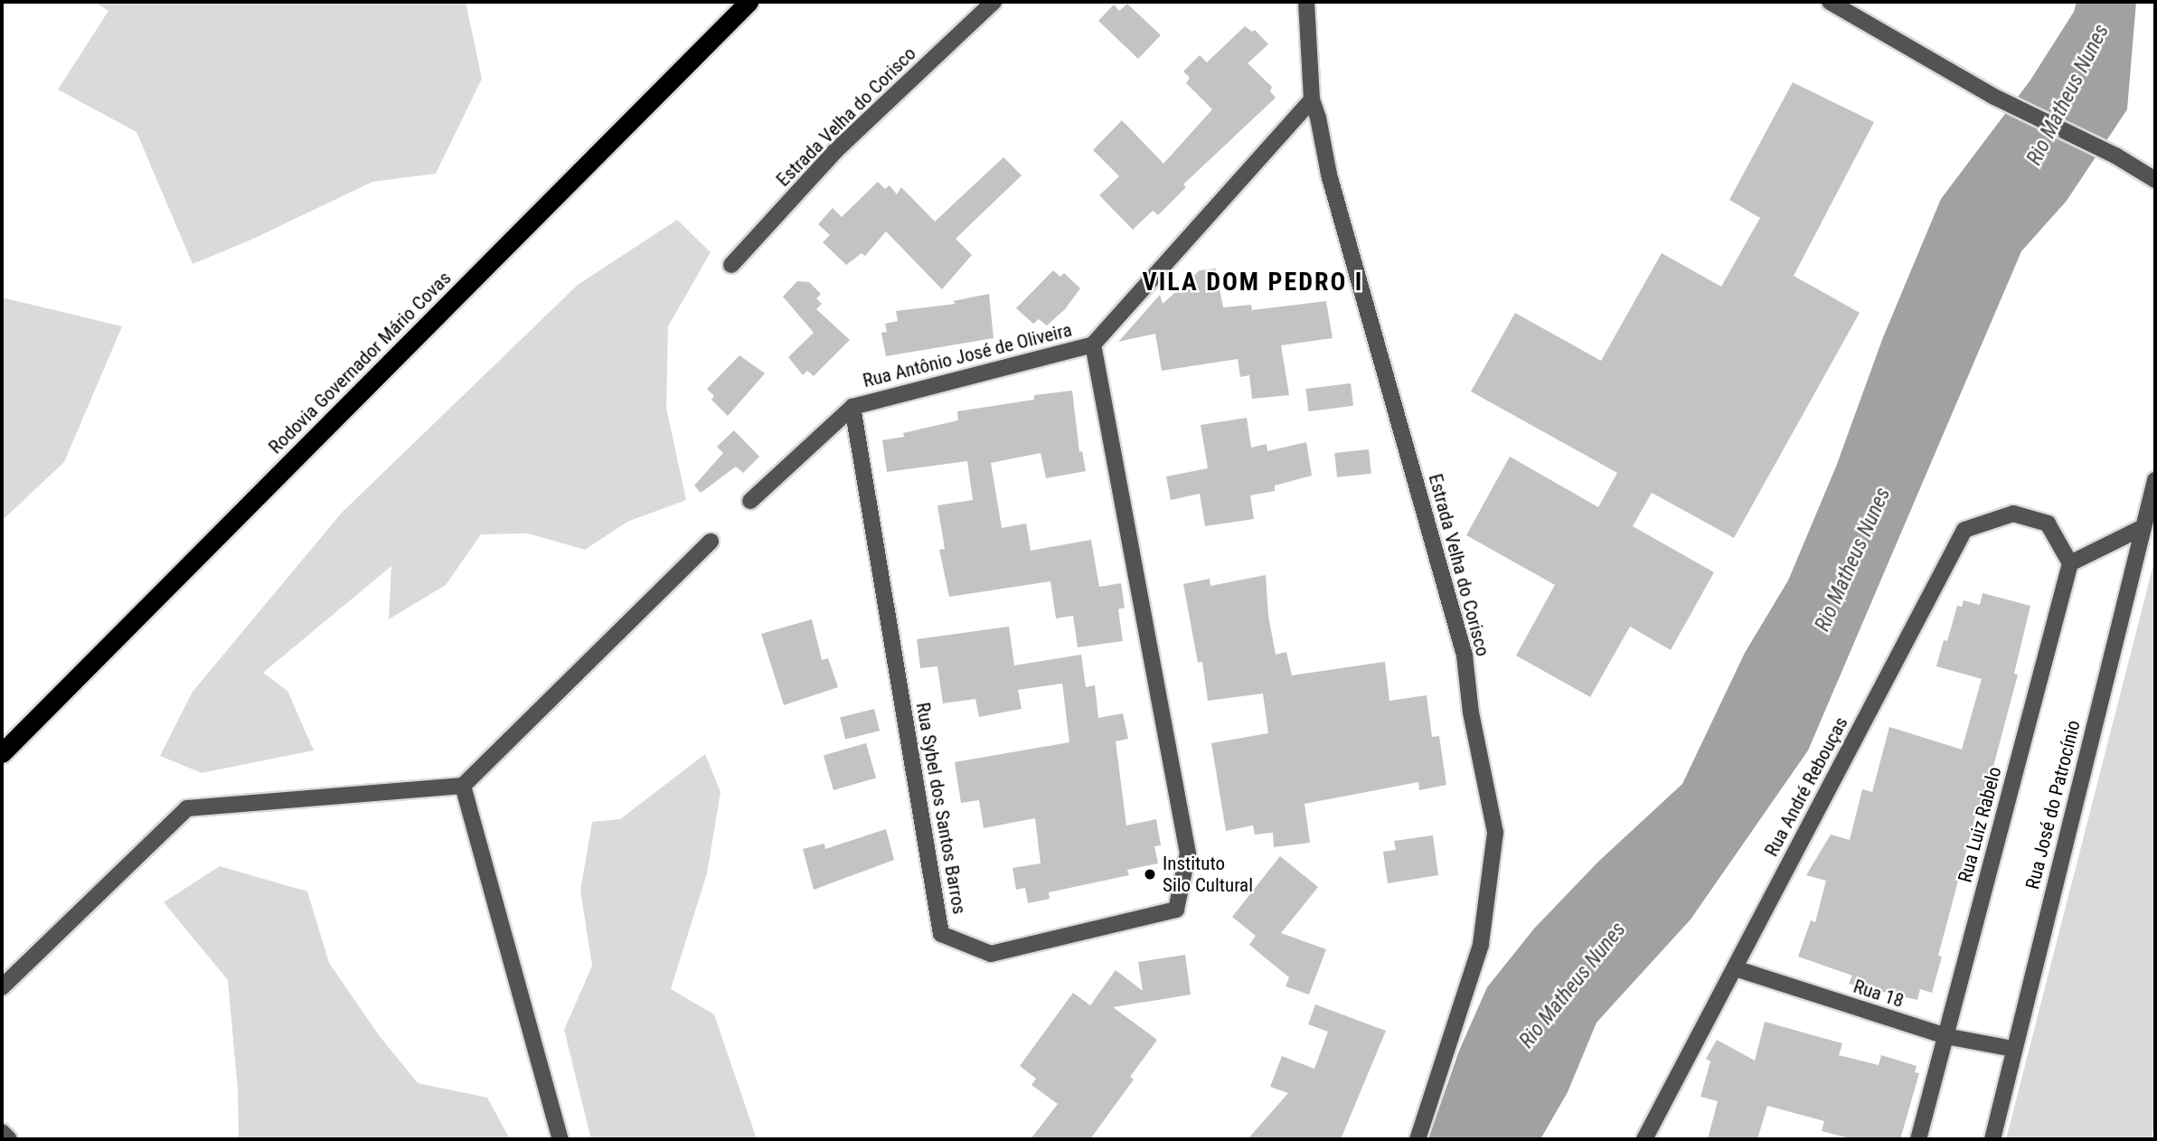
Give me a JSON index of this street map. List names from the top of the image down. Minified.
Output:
{"streets":{"highway":["Rodovia Governador Mário Covas"],"street":["Estrada Velha do Corisco","Rua Antônio José de Oliveira","Rua André Rebouças","Rua José do Patrocínio","Rua Sybel dos Santos Barros","Rua Luiz Rabelo","Rua 18"]},"crossings":[["Estrada Velha do Corisco","Rua Antônio José de Oliveira"],["Rua Antônio José de Oliveira","Rua Sybel dos Santos Barros"],["Rua André Rebouças","Rua Luiz Rabelo"],["Rua André Rebouças","Rua 18"],["Rua José do Patrocínio","Rua 18"],["Rua Luiz Rabelo","Rua 18"]],"districts":["VILA DOM PEDRO I"],"water":["Rio Matheus Nunes"],"places":["Instituto Silo Cultural"]}
